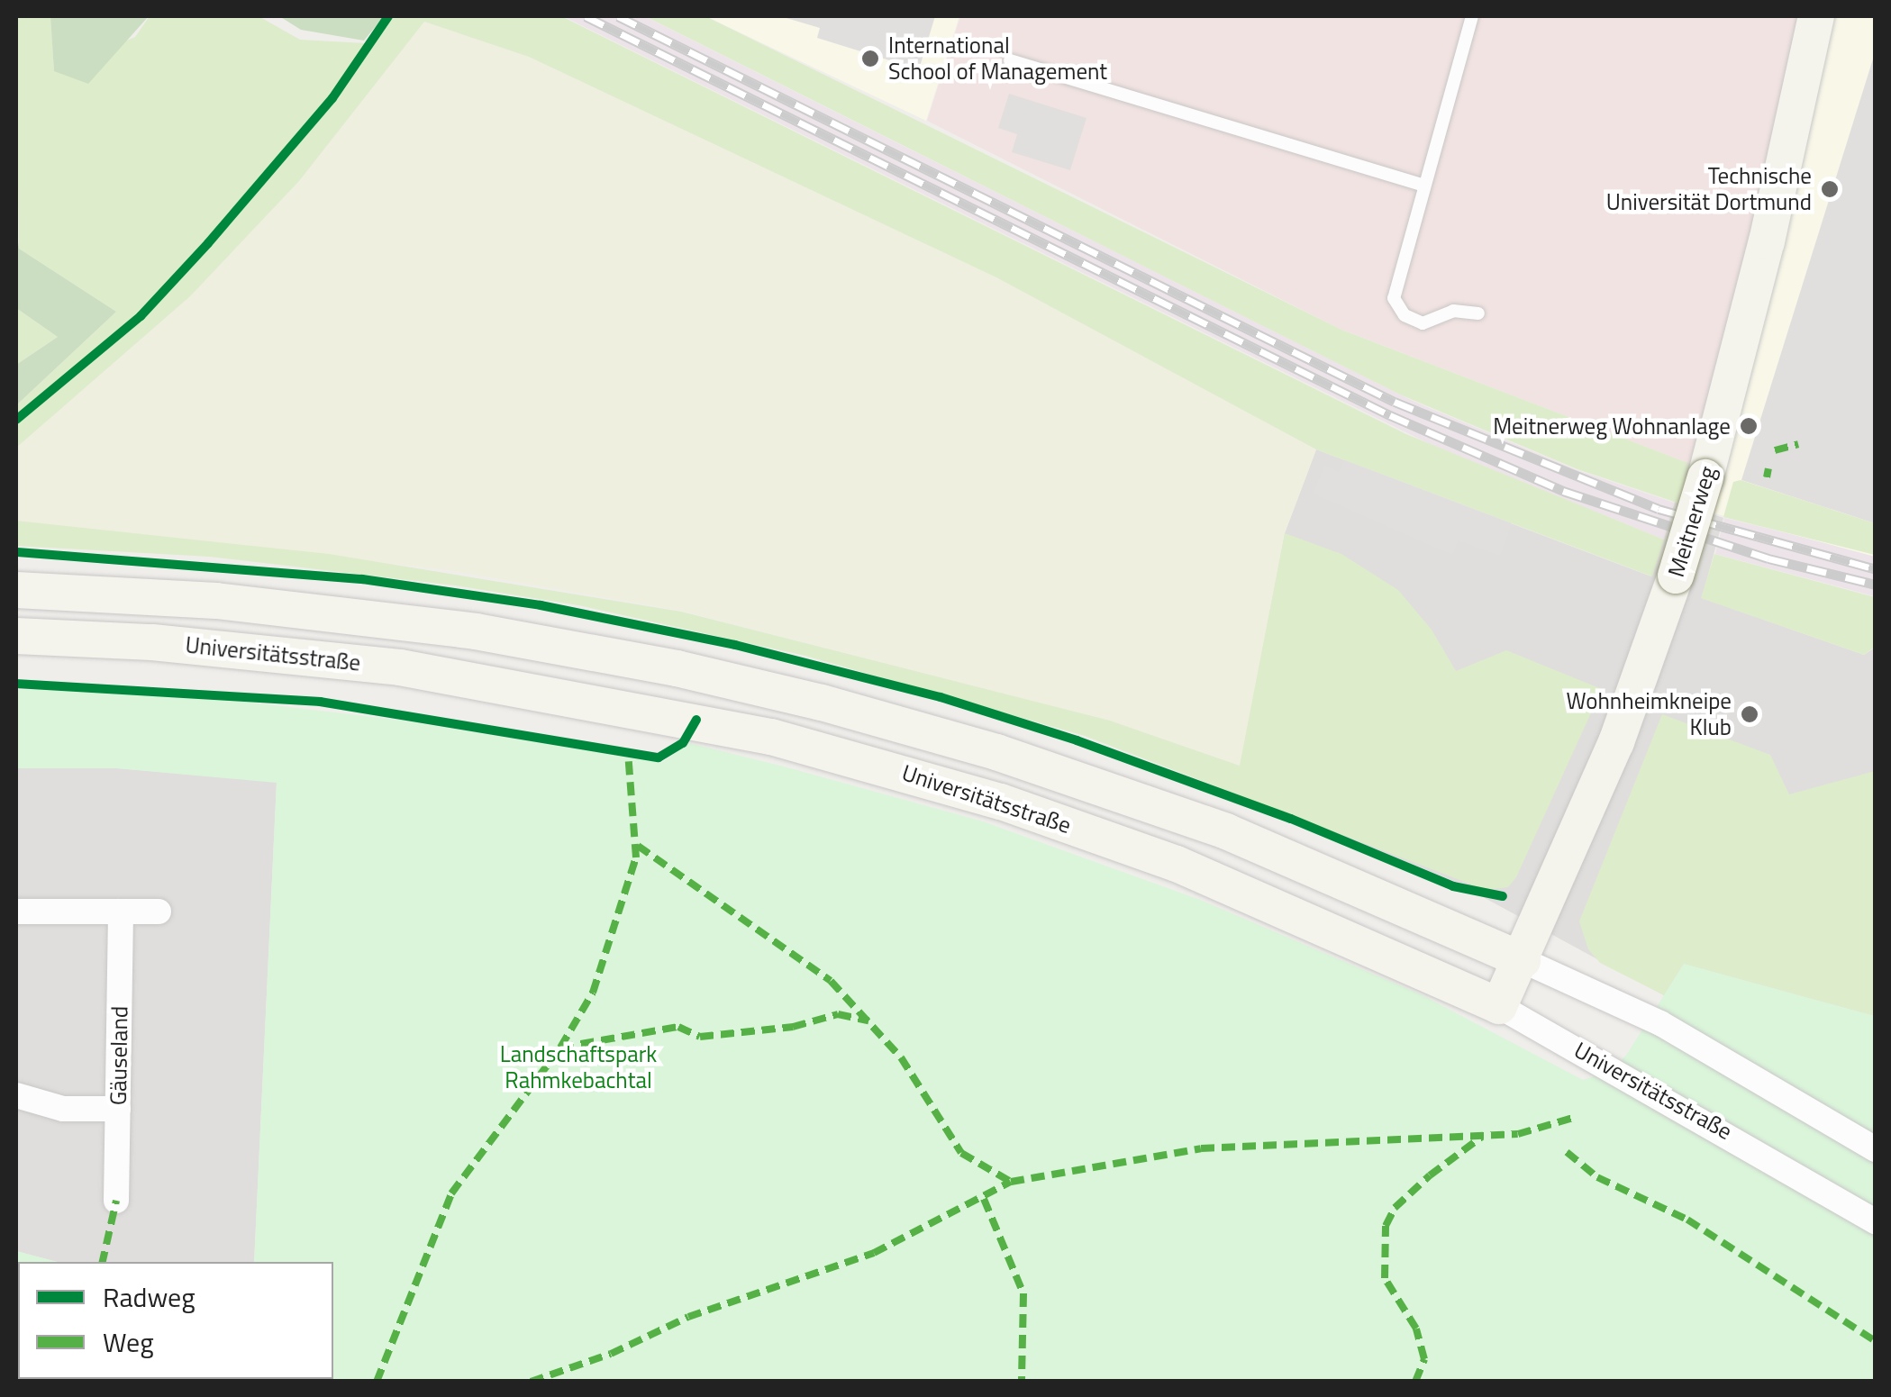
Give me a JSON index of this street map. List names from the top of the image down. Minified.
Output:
{"streets":{"street":["Meitnerweg","Universitätsstraße","Gäuseland"]},"crossings":[["Meitnerweg","Universitätsstraße"]],"parks":["Landschaftspark Rahmkebachtal"],"places":["International School of Management","Technische Universität Dortmund","Meitnerweg Wohnanlage","Wohnheimkneipe Klub"],"legend":["Radweg","Weg"]}
